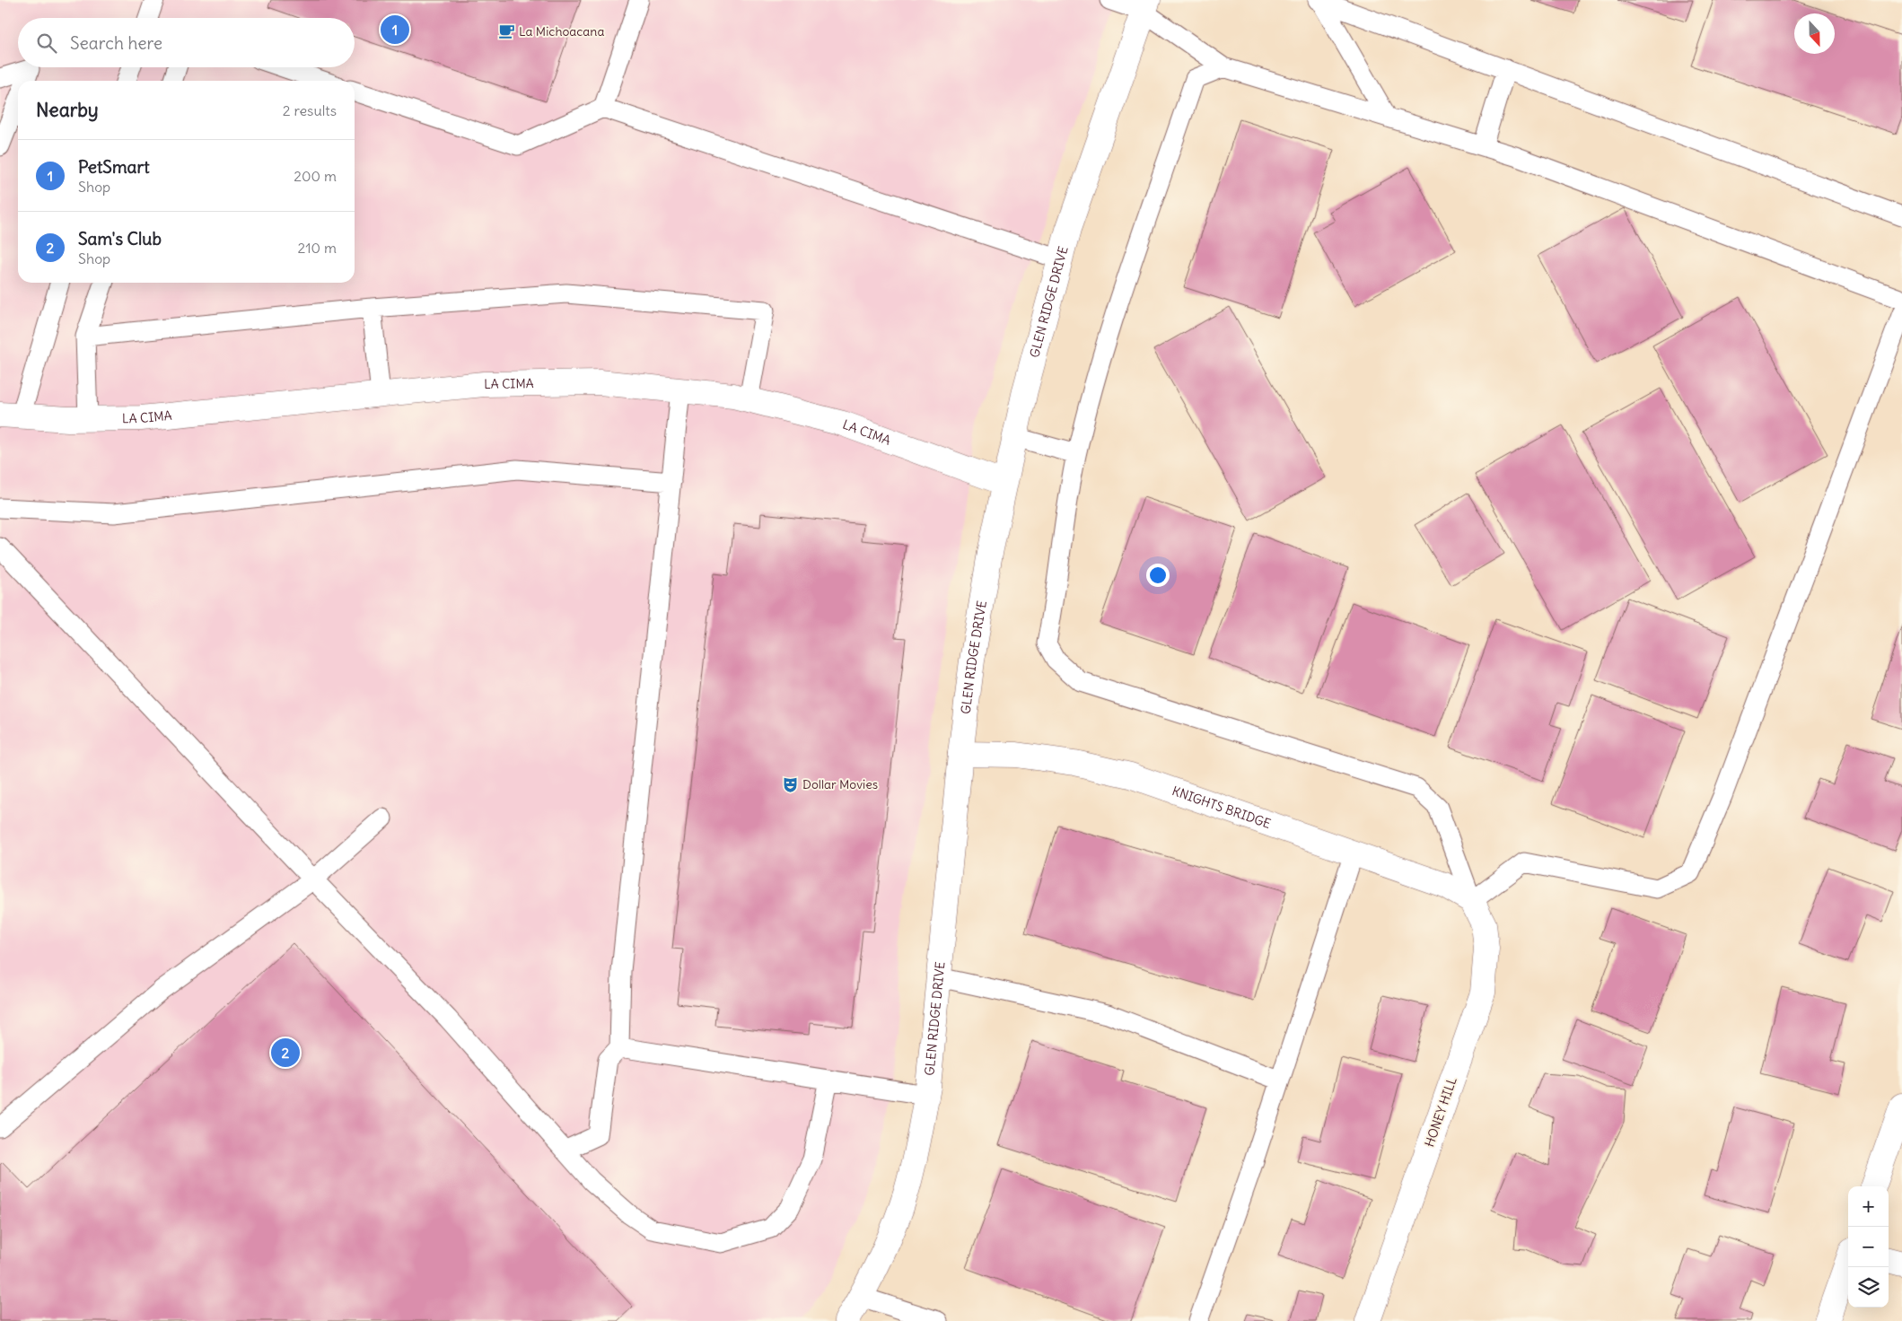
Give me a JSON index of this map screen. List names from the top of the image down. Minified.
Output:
{"streets":{"street":["GLEN RIDGE DRIVE","LA CIMA","KNIGHTS BRIDGE","HONEY HILL"]},"crossings":[["GLEN RIDGE DRIVE","LA CIMA"],["GLEN RIDGE DRIVE","KNIGHTS BRIDGE"],["KNIGHTS BRIDGE","HONEY HILL"]],"places":{"cafe":["La Michoacana"],"theatre":["Dollar Movies"]},"north":"bottom","page":{"pins":["1","2"],"search":"Search here","heading":["Nearby","2 results"],"list":[{"mark":"1","name":"PetSmart","note":"Shop","value":"200 m"},{"mark":"2","name":"Sam's Club","note":"Shop","value":"210 m"}],"map_buttons":["+","−"]}}
